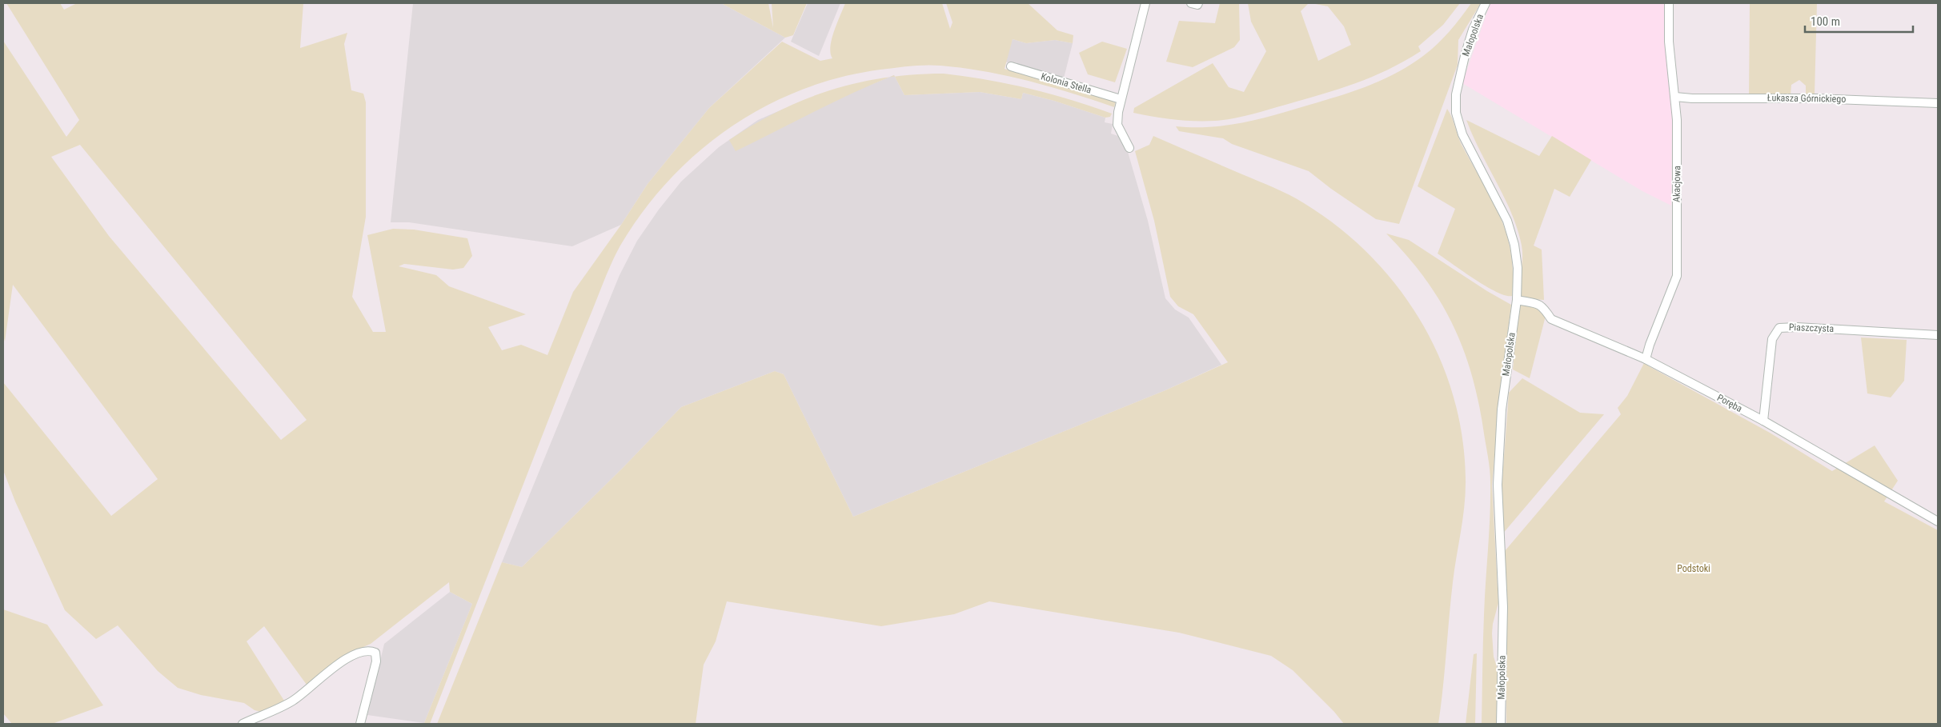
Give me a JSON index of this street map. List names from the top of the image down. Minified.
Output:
{"streets":{"street":["Małopolska","Kolonia Stella","Łukasza Górnickiego","Akacjowa","Piaszczysta","Poręba"]},"crossings":[["Małopolska","Poręba"],["Łukasza Górnickiego","Akacjowa"],["Akacjowa","Poręba"],["Piaszczysta","Poręba"]],"parks":["Podstoki"],"scale_bar":"100 m"}
